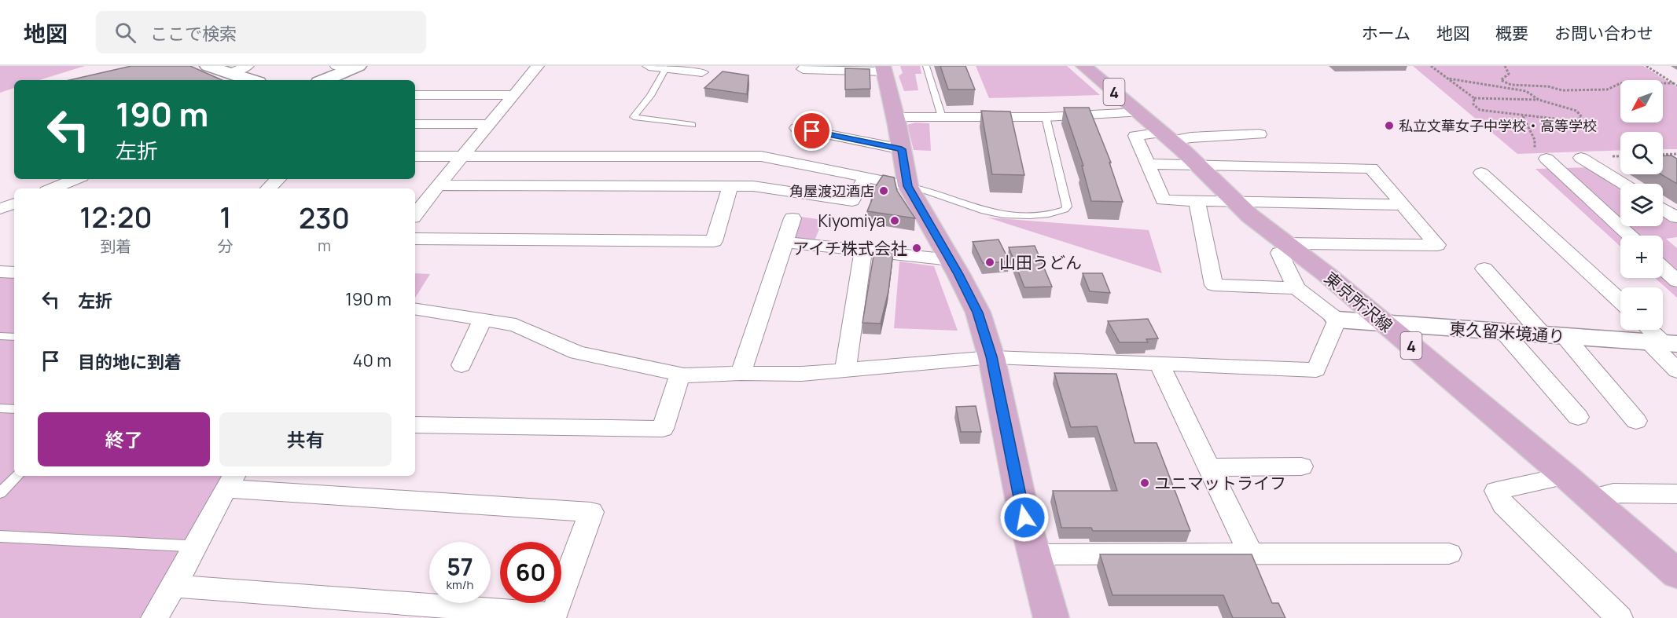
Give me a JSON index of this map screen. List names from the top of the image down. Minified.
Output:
{"streets":{"main road":["4","東京所沢線"],"street":["東久留米境通り"]},"crossings":[["東京所沢線","東久留米境通り"]],"places":["私立文華女子中学校・高等学校","角屋渡辺酒店","Kiyomiya","アイチ株式会社","山田うどん","ユニマットライフ"],"north":"bottom left","page":{"header":"地図","search":"ここで検索","nav":["ホーム","地図","概要","お問い合わせ"],"map_buttons":["+","−"],"turn":["190 m","左折"],"eta":["12:20","到着","1","分","230","m"],"list":[{"name":"左折","value":"190 m"},{"name":"目的地に到着","value":"40 m"}],"buttons":["終了","共有"],"speed":"57 km/h","limit":"60"}}
